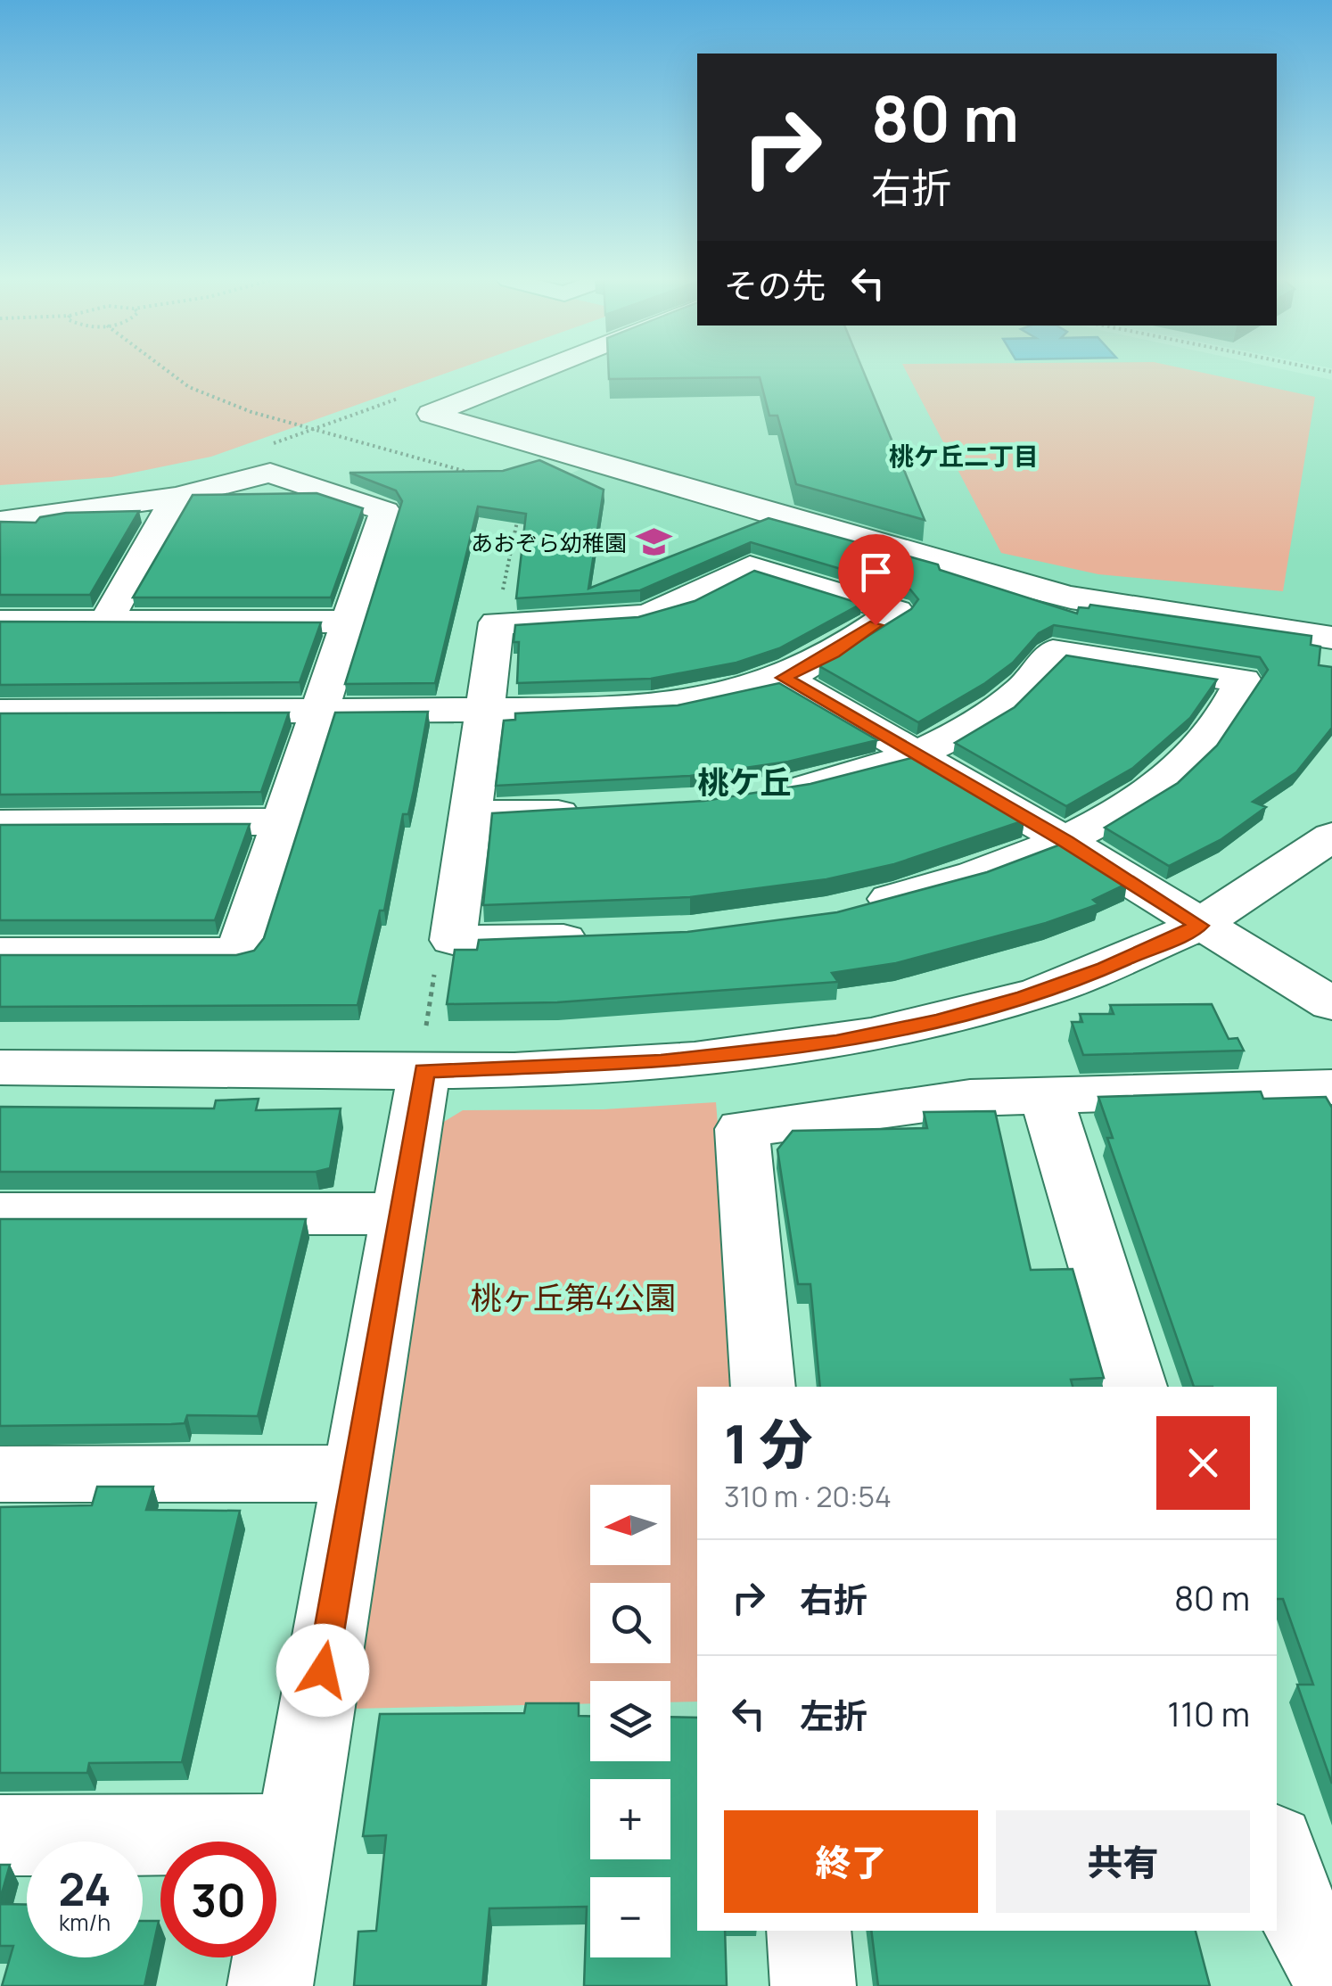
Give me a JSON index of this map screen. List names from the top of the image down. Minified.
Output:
{"districts":["桃ケ丘二丁目","桃ケ丘"],"parks":["桃ヶ丘第4公園"],"places":{"school or university":["あおぞら幼稚園"]},"north":"left","page":{"turn":["80 m","右折"],"then":"その先","heading":["1 分","310 m · 20:54"],"map_buttons":["+","−"],"list":[{"name":"右折","value":"80 m"},{"name":"左折","value":"110 m"}],"buttons":["終了","共有"],"speed":"24 km/h","limit":"30"}}
